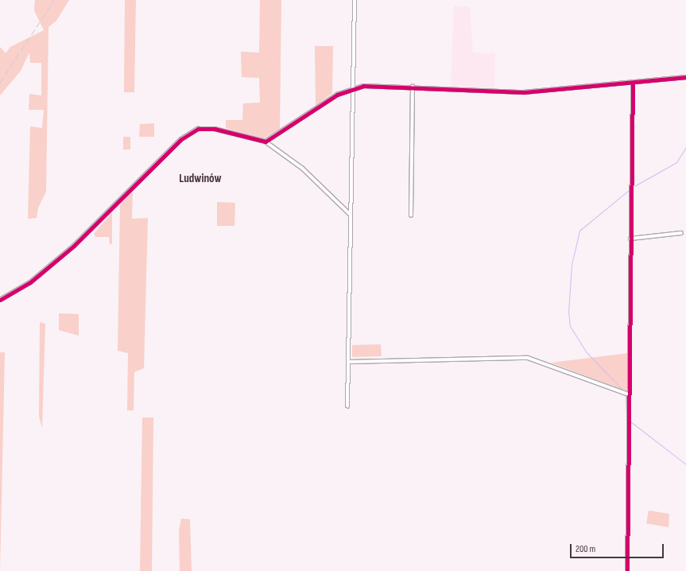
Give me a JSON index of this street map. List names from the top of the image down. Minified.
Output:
{"districts":["Ludwinów"],"scale_bar":"200 m"}
